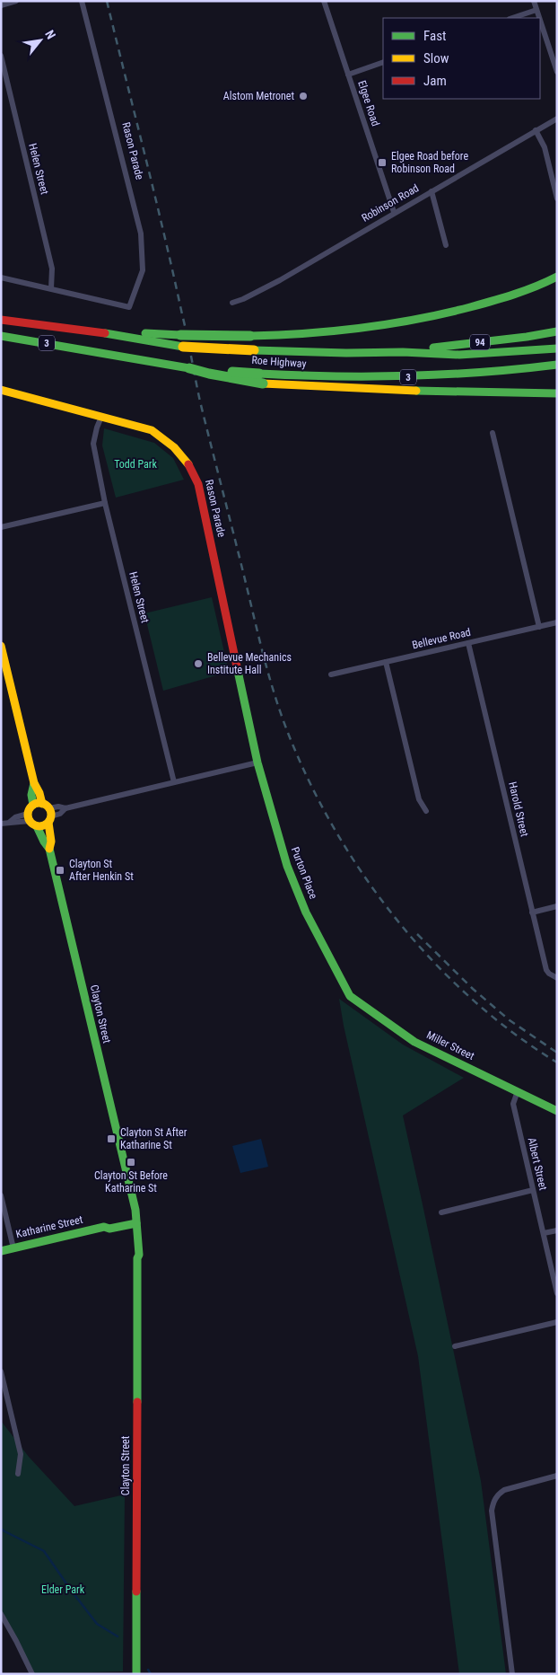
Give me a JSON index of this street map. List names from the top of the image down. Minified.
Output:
{"streets":{"main road":["Rason Parade","94","3","Roe Highway","Purton Place","Clayton Street","Miller Street","Katharine Street"],"street":["Elgee Road","Helen Street","Robinson Road","Bellevue Road","Harold Street","Albert Street"]},"crossings":[["Elgee Road","Robinson Road"],["Rason Parade","Helen Street"],["Rason Parade","Purton Place"],["94","Roe Highway"],["Bellevue Road","Harold Street"],["Purton Place","Miller Street"],["Clayton Street","Katharine Street"],["Miller Street","Albert Street"]],"parks":["Todd Park","Elder Park"],"places":{"other":["Alstom Metronet","Bellevue Mechanics Institute Hall"],"transit":["Elgee Road before Robinson Road","Clayton St After Henkin St","Clayton St After Katharine St","Clayton St Before Katharine St"]},"legend":["Fast","Slow","Jam"],"north":"top right"}
